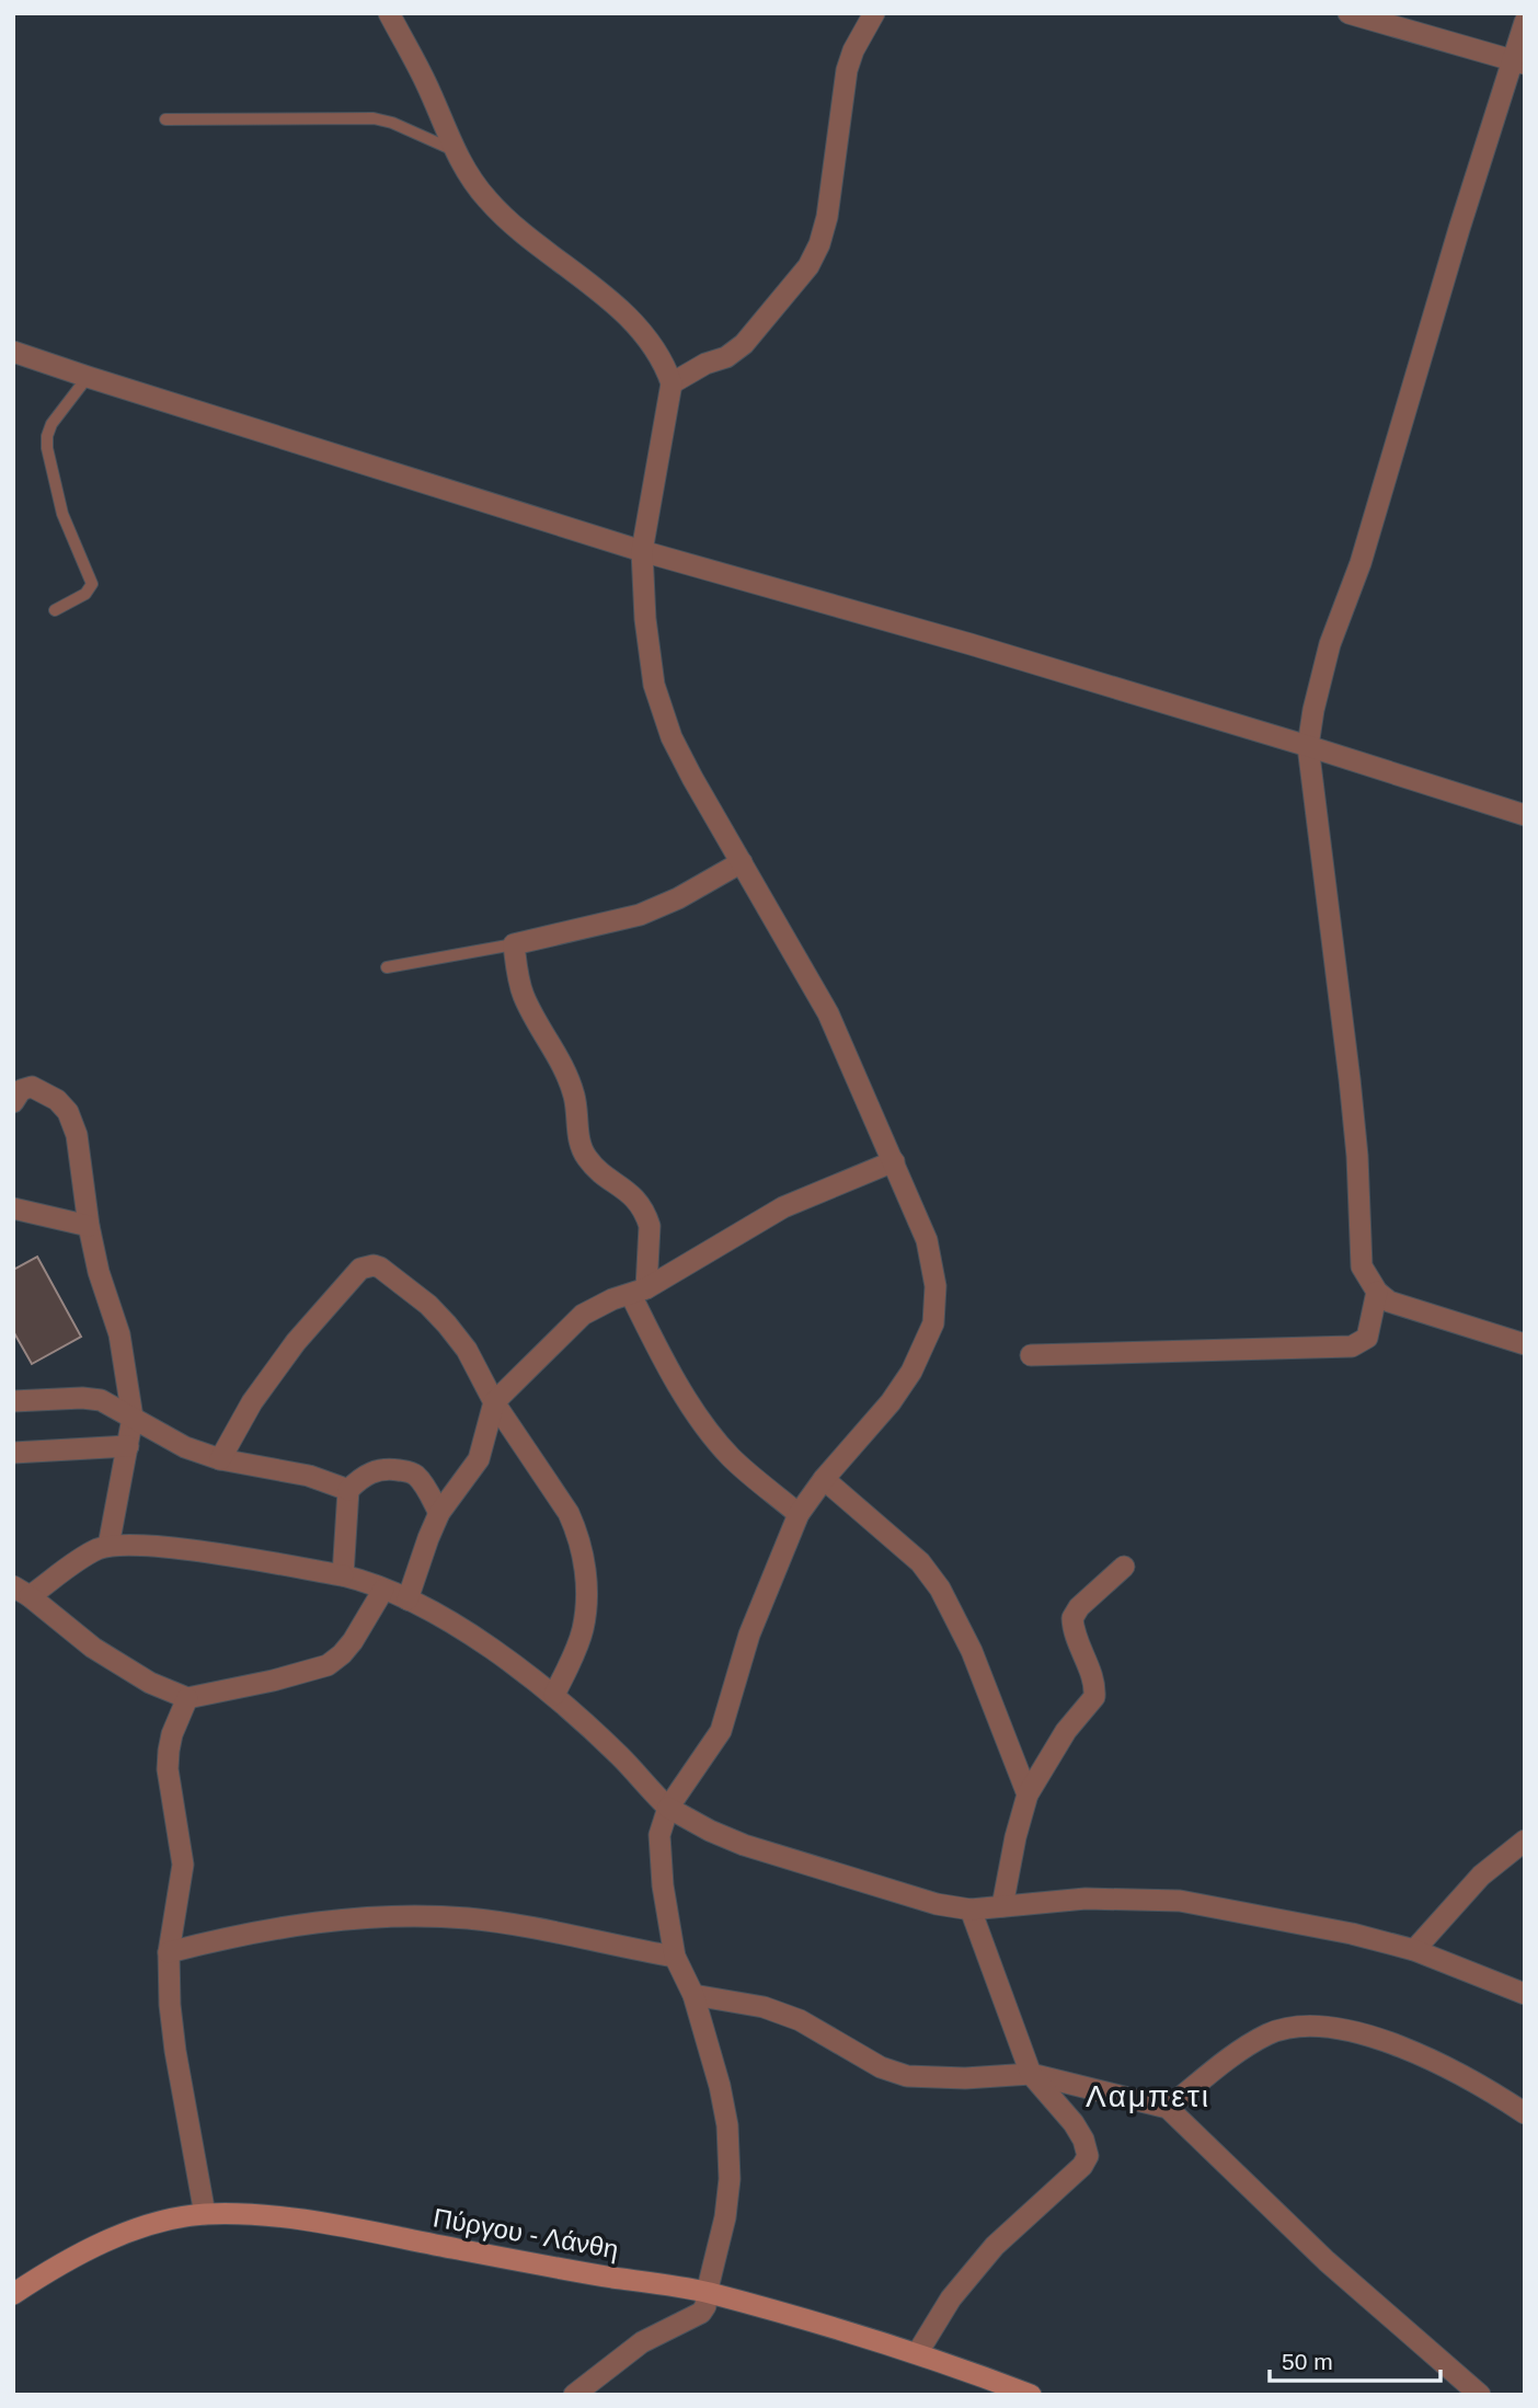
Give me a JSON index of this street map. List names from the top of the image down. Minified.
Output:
{"streets":{"main road":["Πύργου - Λάνθη"]},"districts":["Λαμπετι"],"scale_bar":"50 m"}
